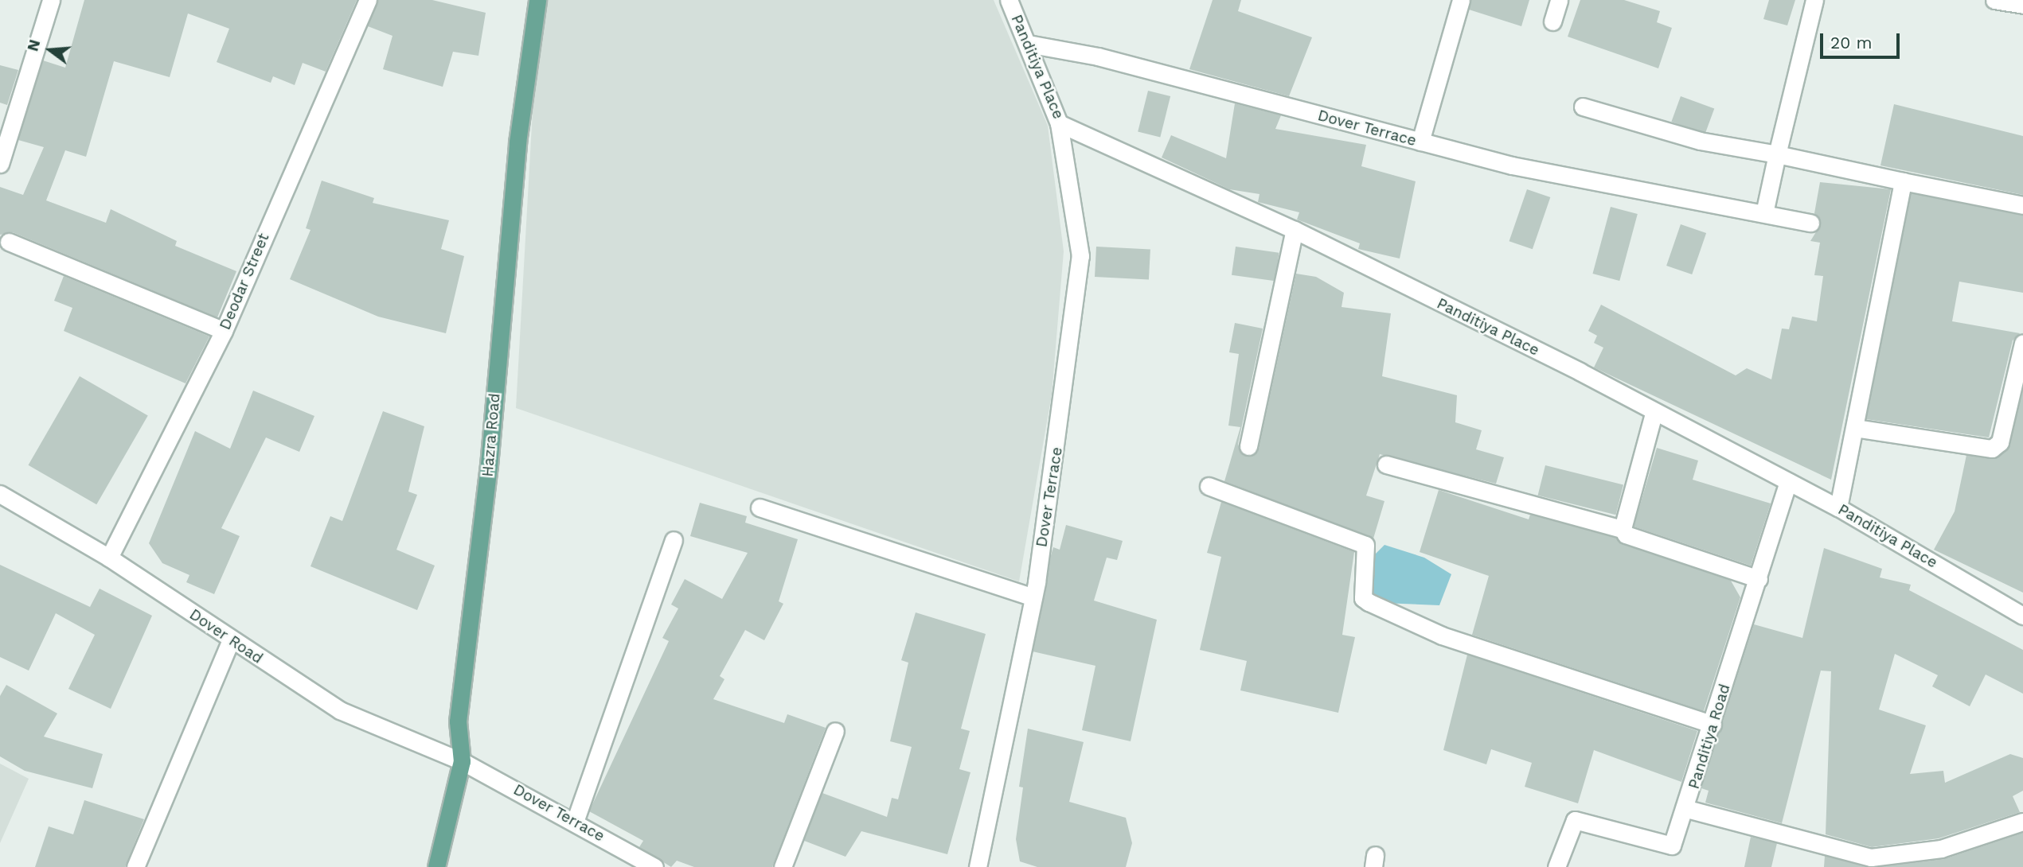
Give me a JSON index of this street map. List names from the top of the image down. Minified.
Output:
{"streets":{"main road":["Hazra Road"],"street":["Panditiya Place","Dover Terrace","Deodar Street","Dover Road","Panditiya Road"]},"crossings":[["Panditiya Place","Dover Terrace"],["Panditiya Place","Panditiya Road"],["Dover Terrace","Hazra Road"],["Dover Terrace","Dover Road"],["Deodar Street","Dover Road"],["Hazra Road","Dover Road"]],"scale_bar":"20 m","north":"left"}
